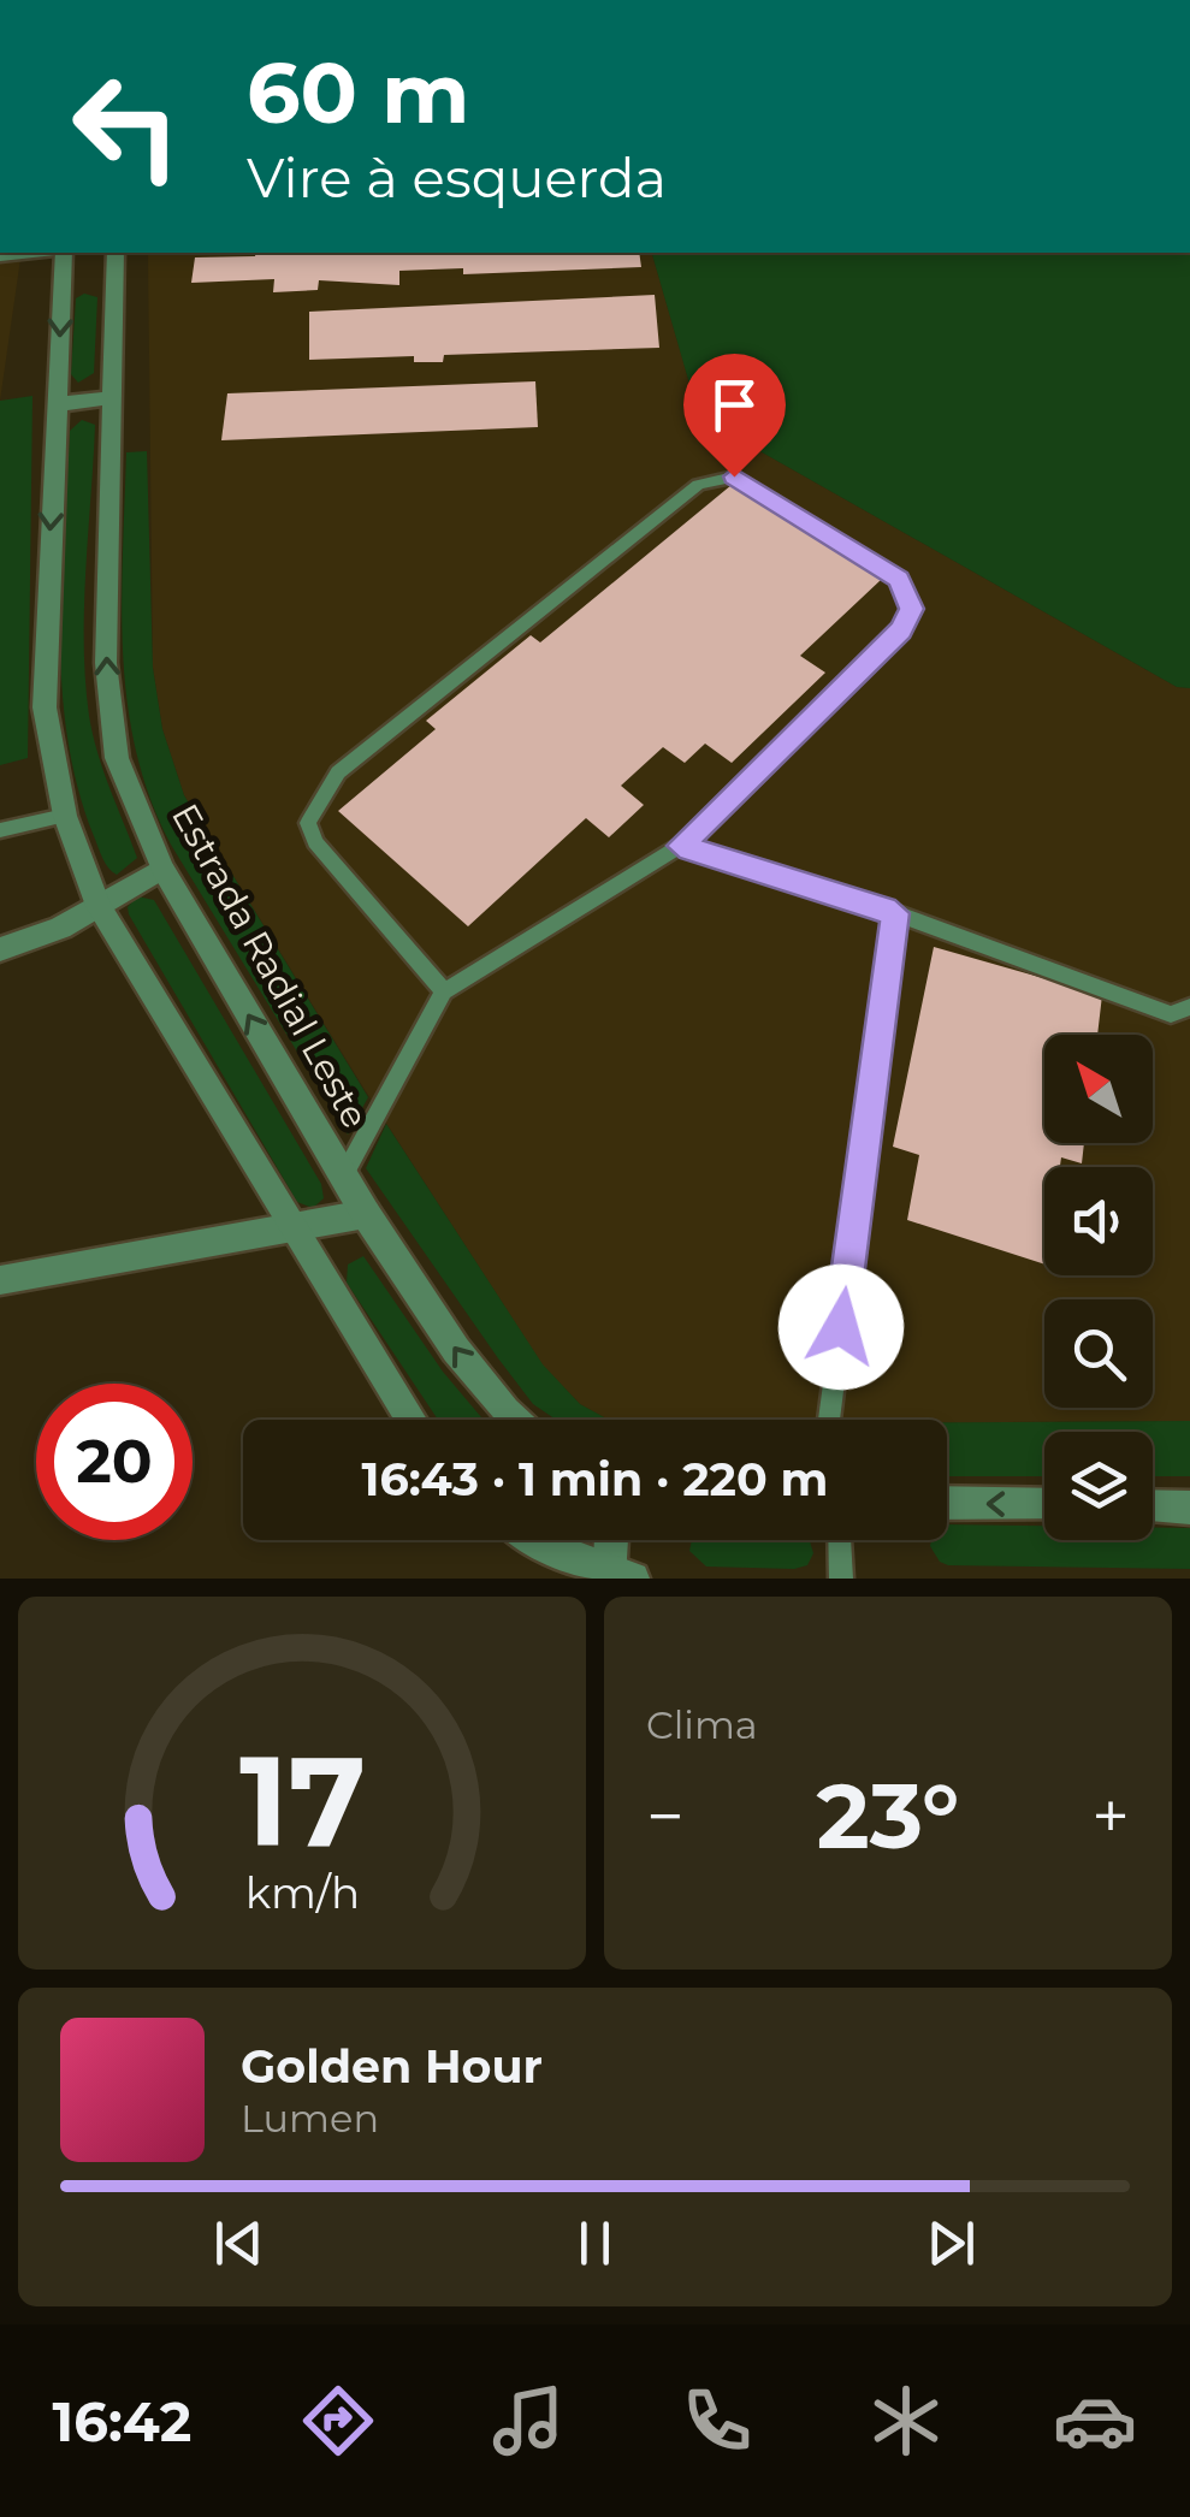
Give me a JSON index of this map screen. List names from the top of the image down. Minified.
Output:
{"streets":{"street":["Estrada Radial Leste"]},"north":"top left","page":{"turn":["60 m","Vire à esquerda"],"limit":"20","trip":"16:43 · 1 min · 220 m","tile":"Clima","heat":["−","23°","+"],"song":["Golden Hour","Lumen"],"tabs":"16:42","gauge":["17","km/h"]}}
